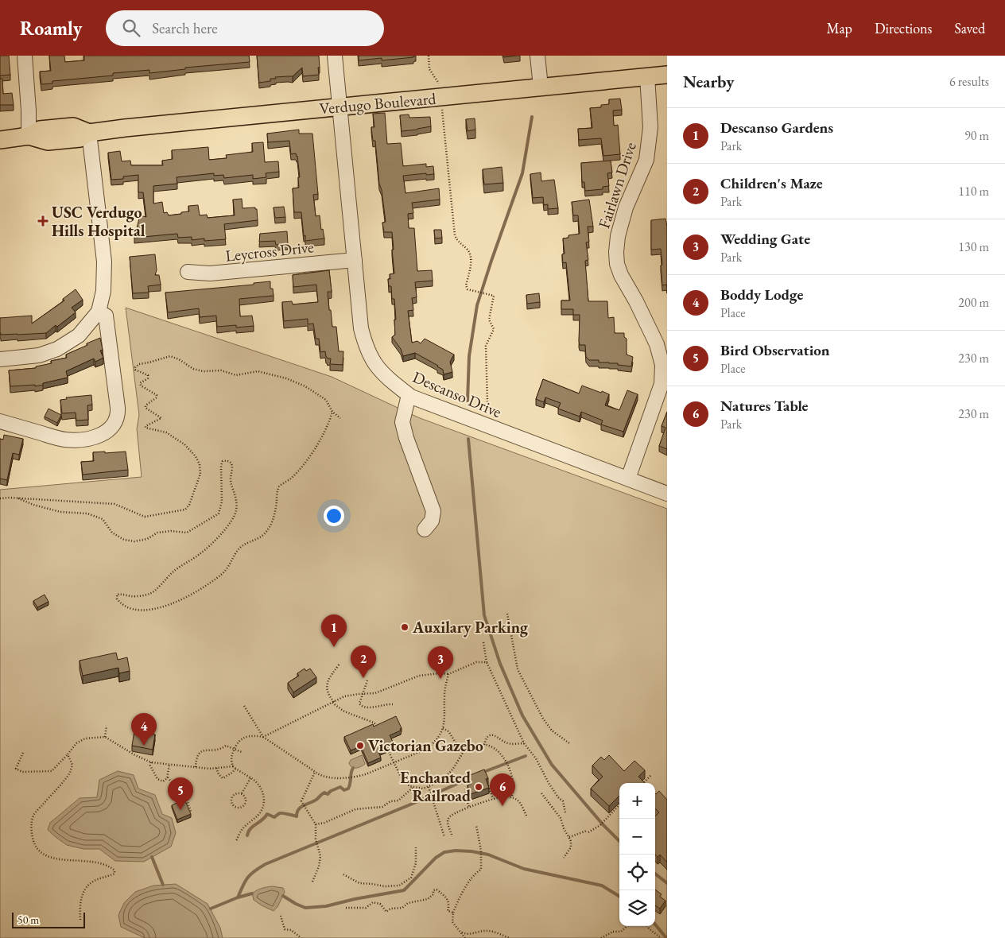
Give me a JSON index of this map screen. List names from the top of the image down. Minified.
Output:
{"streets":{"main road":["Verdugo Boulevard"],"street":["Fairlawn Drive","Leycross Drive","Descanso Drive"]},"crossings":[["Verdugo Boulevard","Fairlawn Drive"],["Verdugo Boulevard","Descanso Drive"],["Fairlawn Drive","Descanso Drive"],["Leycross Drive","Descanso Drive"]],"places":{"health":["USC Verdugo Hills Hospital"],"other":["Auxilary Parking","Victorian Gazebo","Enchanted Railroad"]},"scale_bar":"50 m","page":{"header":"Roamly","search":"Search here","nav":["Map","Directions","Saved"],"heading":["Nearby","6 results"],"list":[{"mark":"1","name":"Descanso Gardens","note":"Park","value":"90 m"},{"mark":"2","name":"Children's Maze","note":"Park","value":"110 m"},{"mark":"3","name":"Wedding Gate","note":"Park","value":"130 m"},{"mark":"4","name":"Boddy Lodge","note":"Place","value":"200 m"},{"mark":"5","name":"Bird Observation","note":"Place","value":"230 m"},{"mark":"6","name":"Natures Table","note":"Park","value":"230 m"}],"pins":["1","2","3","4","6","5"],"map_buttons":["+","−"],"scale":"50 m"}}
